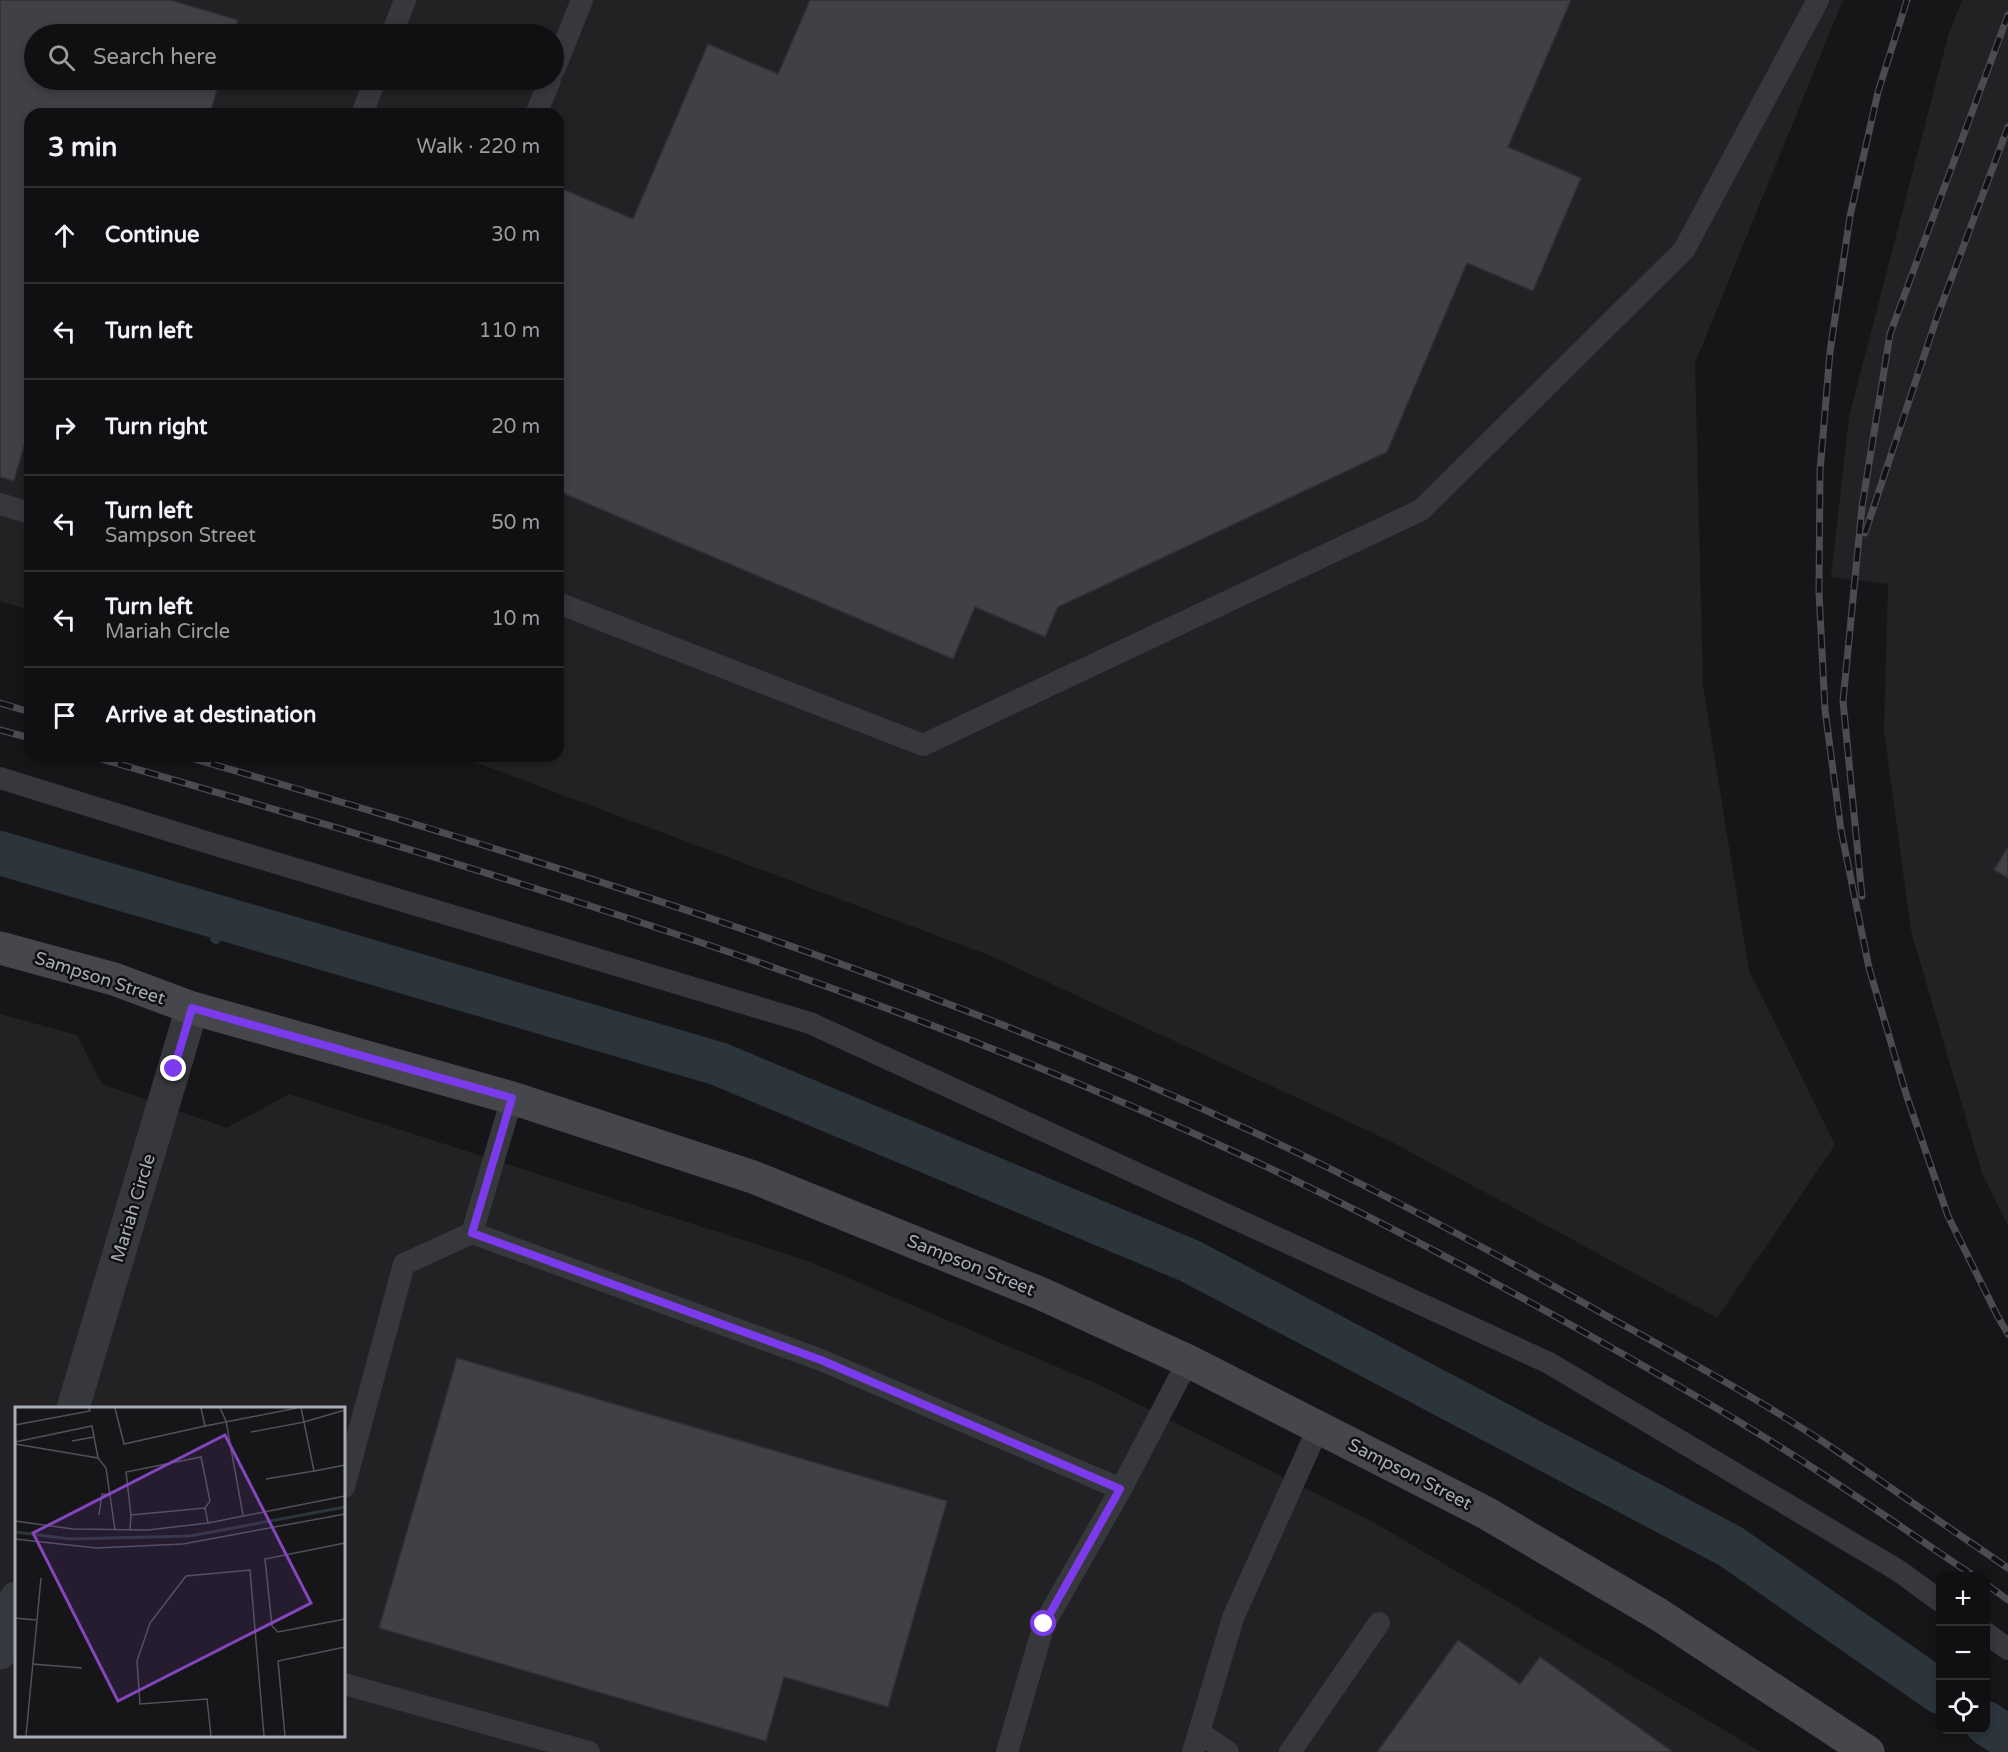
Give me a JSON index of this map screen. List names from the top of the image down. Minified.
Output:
{"streets":{"street":["Sampson Street","Mariah Circle"]},"crossings":[["Sampson Street","Mariah Circle"]],"page":{"search":"Search here","heading":["3 min","Walk · 220 m"],"list":[["Continue","30 m"],["Turn left","110 m"],["Turn right","20 m"],["Turn left","Sampson Street","50 m"],["Turn left","Mariah Circle","10 m"],"Arrive at destination"],"map_buttons":["+","−"]}}
